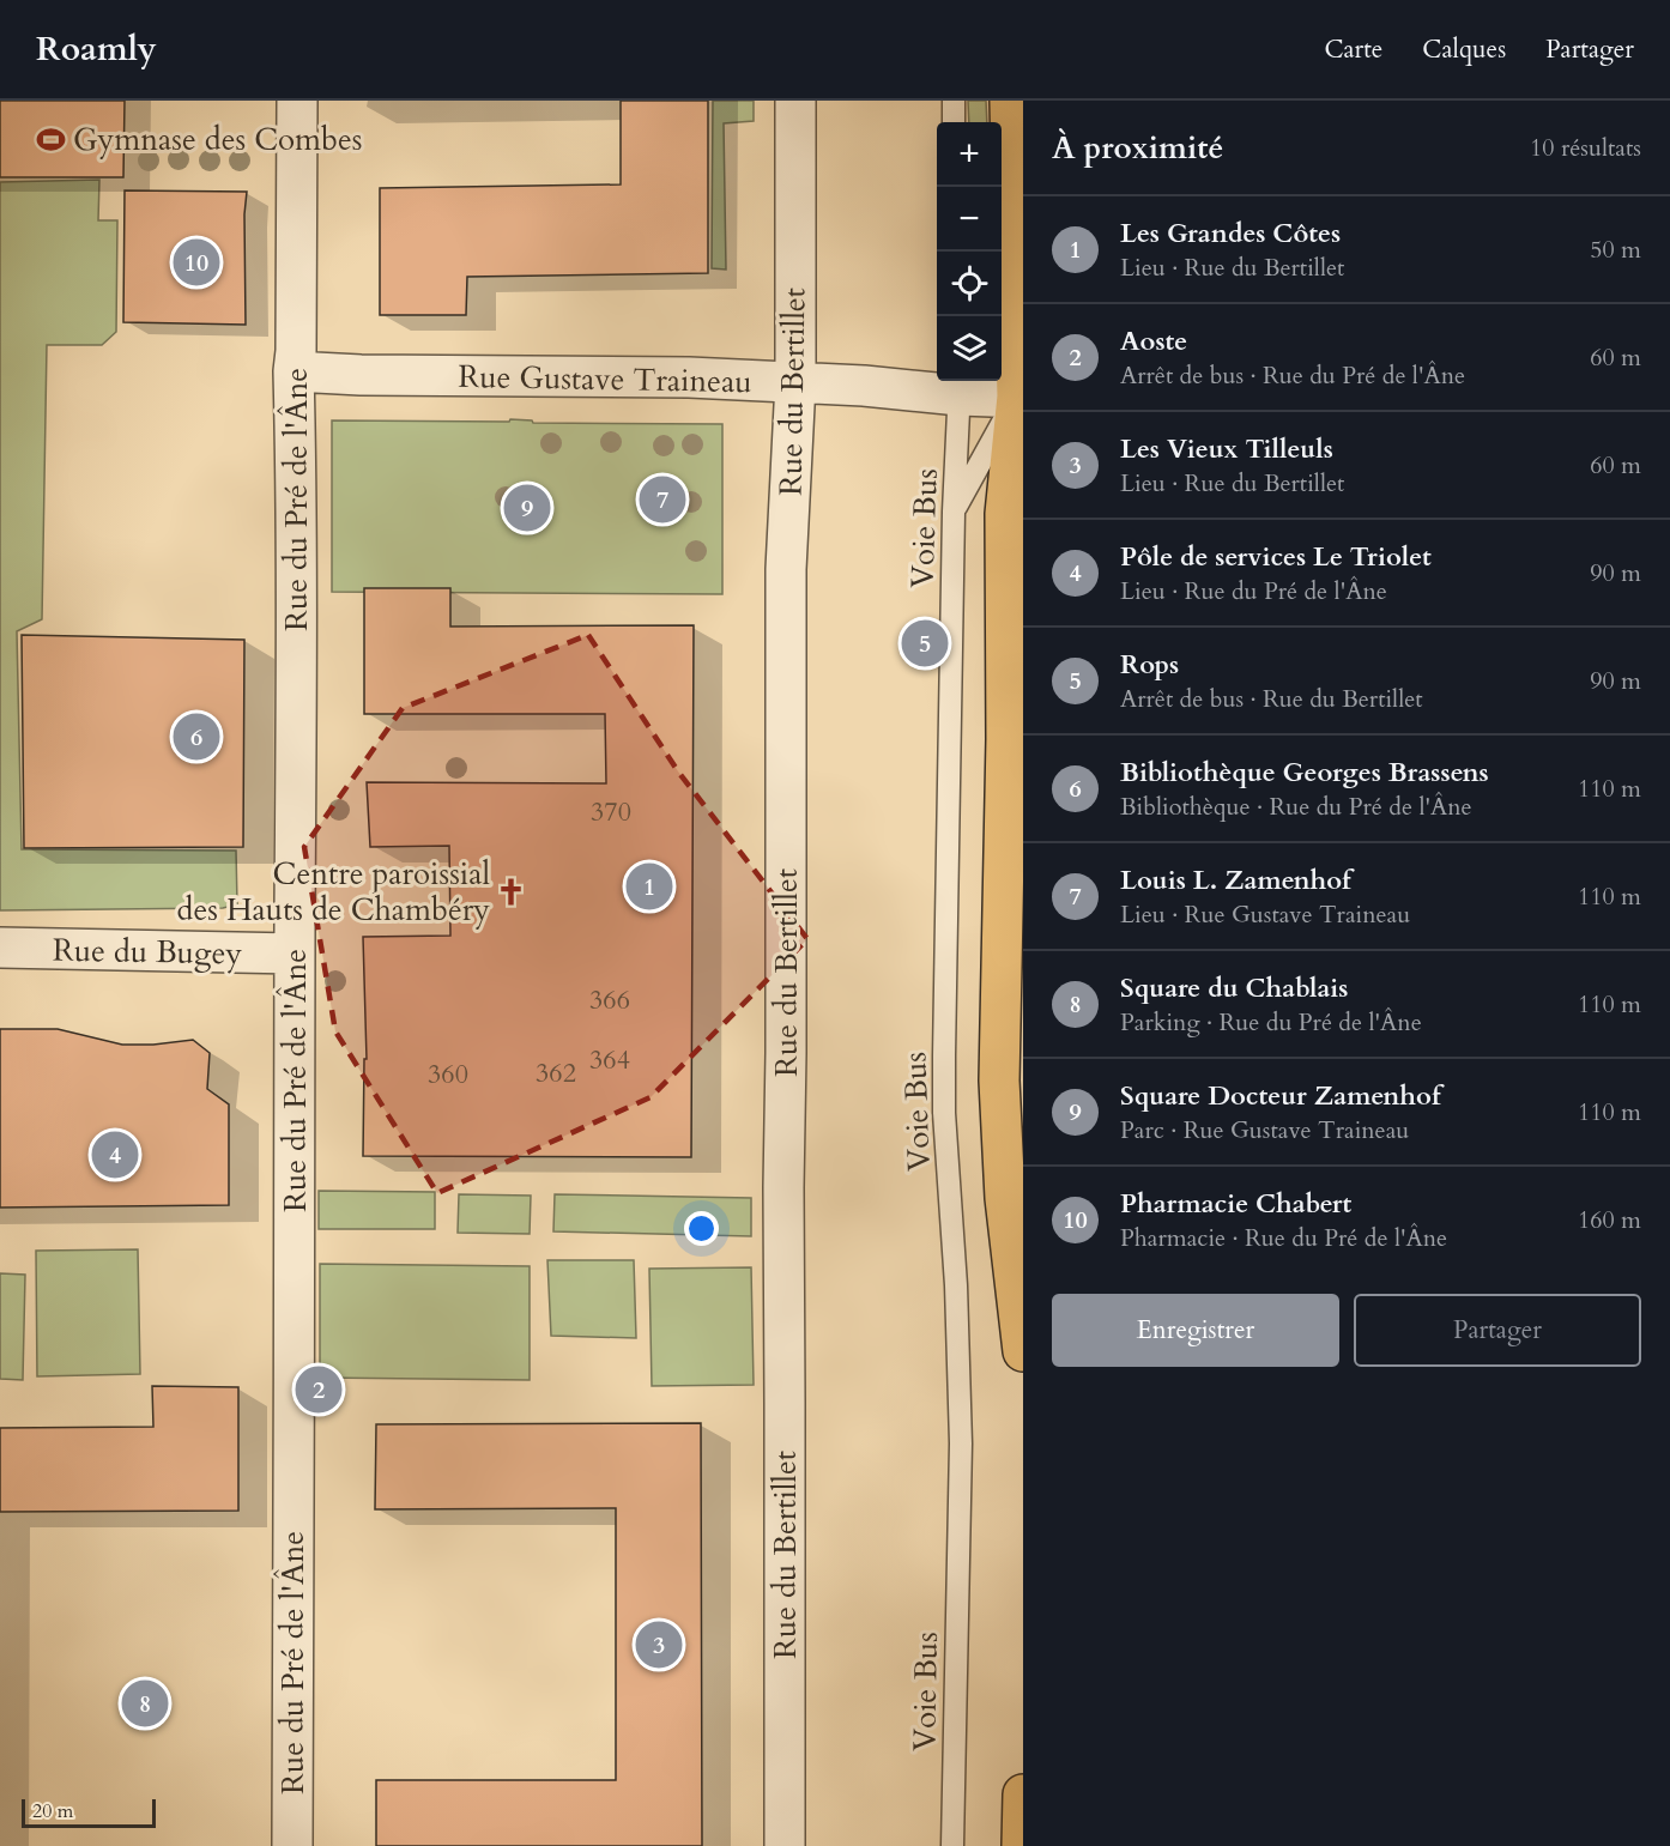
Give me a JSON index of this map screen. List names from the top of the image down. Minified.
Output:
{"streets":{"street":["Rue Gustave Traineau","Rue du Bertillet","Rue du Pré de l'Âne","Rue du Bugey"],"lane":["Voie Bus"]},"crossings":[["Rue Gustave Traineau","Rue du Bertillet"],["Rue Gustave Traineau","Rue du Pré de l'Âne"],["Rue Gustave Traineau","Voie Bus"],["Rue du Pré de l'Âne","Rue du Bugey"]],"places":{"sports":["Gymnase des Combes"],"church":["Centre paroissial des Hauts de Chambéry"]},"house_numbers":["370","366","364","362","360"],"scale_bar":"20 m","page":{"header":"Roamly","nav":["Carte","Calques","Partager"],"heading":["À proximité","10 résultats"],"map_buttons":["+","−"],"list":[{"mark":"1","name":"Les Grandes Côtes","note":"Lieu · Rue du Bertillet","value":"50 m"},{"mark":"2","name":"Aoste","note":"Arrêt de bus · Rue du Pré de l'Âne","value":"60 m"},{"mark":"3","name":"Les Vieux Tilleuls","note":"Lieu · Rue du Bertillet","value":"60 m"},{"mark":"4","name":"Pôle de services Le Triolet","note":"Lieu · Rue du Pré de l'Âne","value":"90 m"},{"mark":"5","name":"Rops","note":"Arrêt de bus · Rue du Bertillet","value":"90 m"},{"mark":"6","name":"Bibliothèque Georges Brassens","note":"Bibliothèque · Rue du Pré de l'Âne","value":"110 m"},{"mark":"7","name":"Louis L. Zamenhof","note":"Lieu · Rue Gustave Traineau","value":"110 m"},{"mark":"8","name":"Square du Chablais","note":"Parking · Rue du Pré de l'Âne","value":"110 m"},{"mark":"9","name":"Square Docteur Zamenhof","note":"Parc · Rue Gustave Traineau","value":"110 m"},{"mark":"10","name":"Pharmacie Chabert","note":"Pharmacie · Rue du Pré de l'Âne","value":"160 m"}],"pins":["10","7","9","5","6","1","4","2","3","8"],"buttons":["Enregistrer","Partager"],"scale":"20 m"}}
